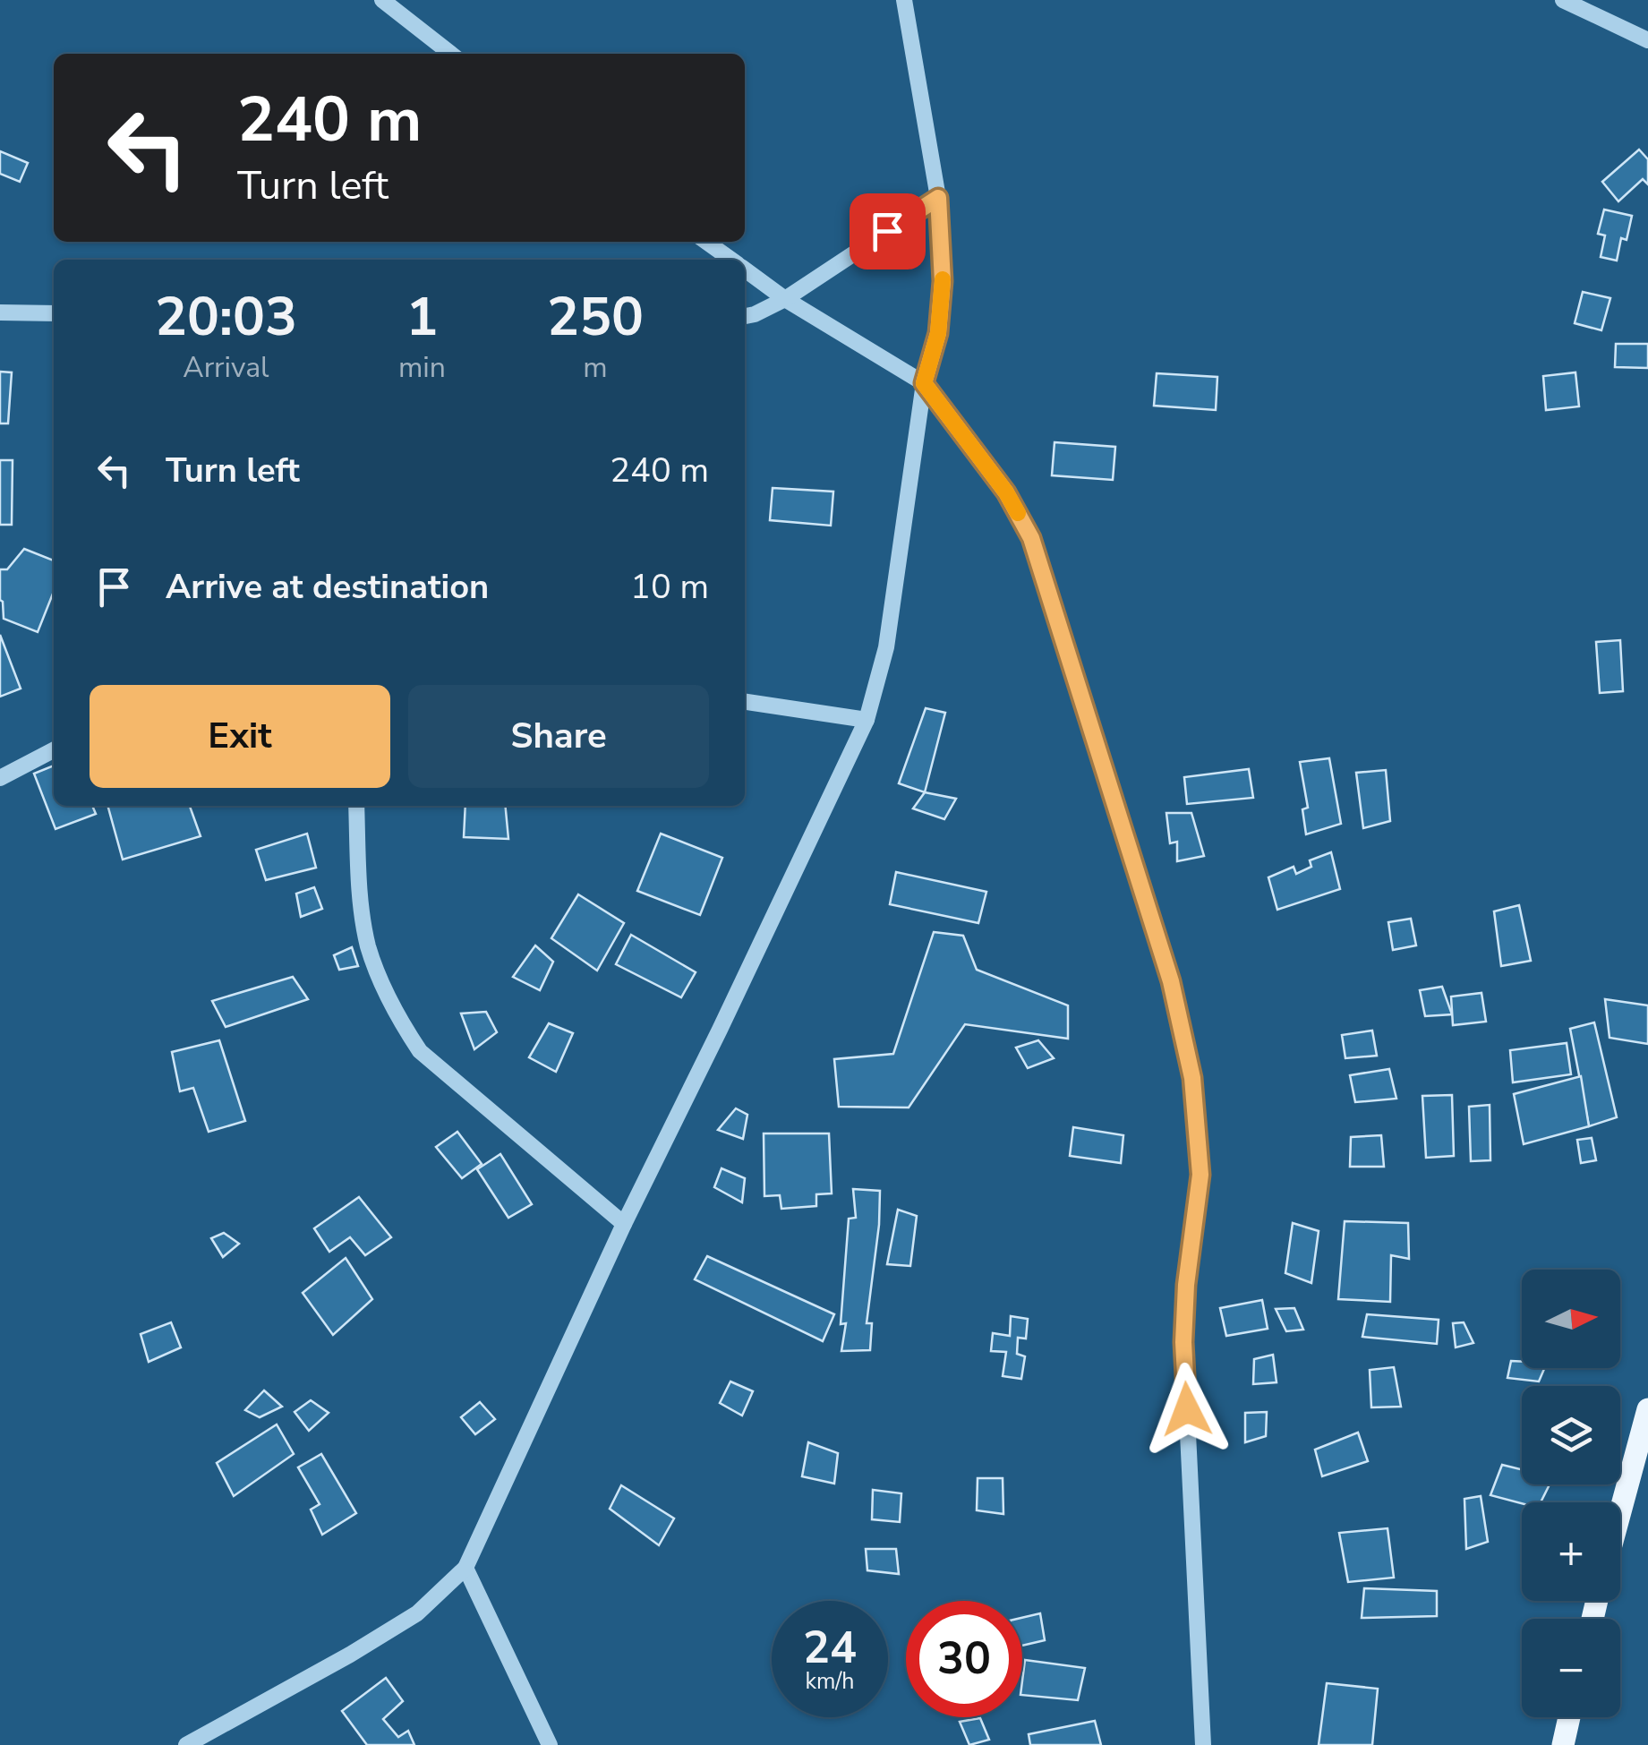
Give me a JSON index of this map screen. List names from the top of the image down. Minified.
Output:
{"north":"right","page":{"turn":["240 m","Turn left"],"eta":["20:03","Arrival","1","min","250","m"],"list":[{"name":"Turn left","value":"240 m"},{"name":"Arrive at destination","value":"10 m"}],"buttons":["Exit","Share"],"map_buttons":["+","−"],"speed":"24 km/h","limit":"30"}}
